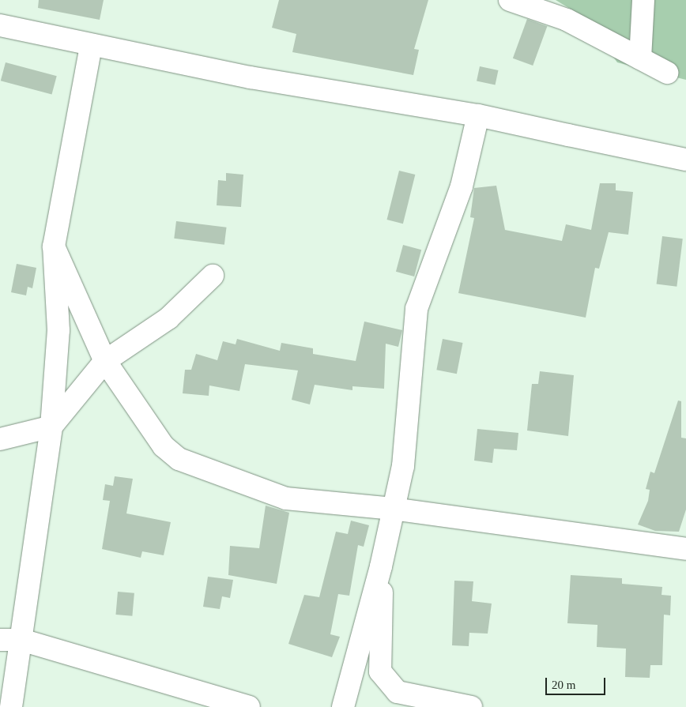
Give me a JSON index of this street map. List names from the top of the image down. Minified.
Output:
{"scale_bar":"20 m"}
